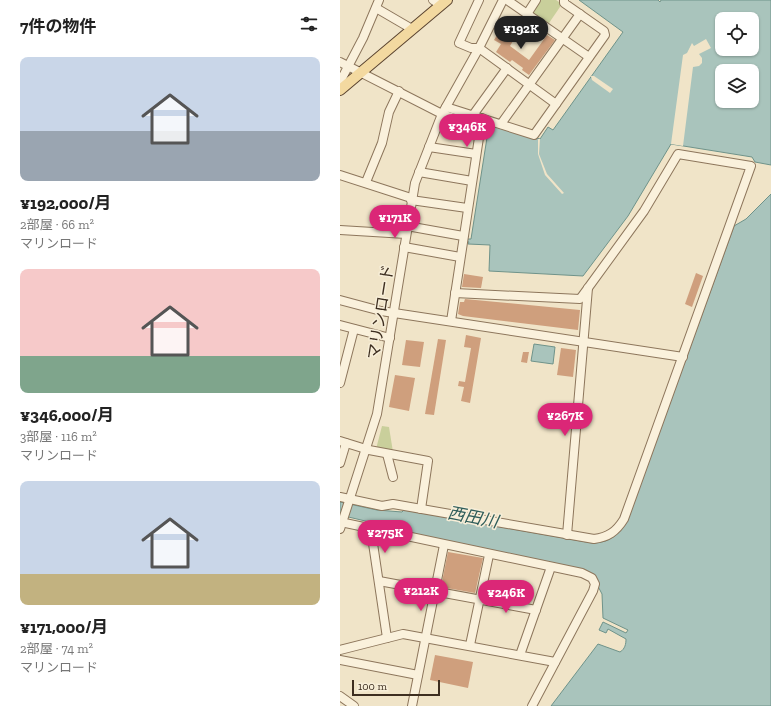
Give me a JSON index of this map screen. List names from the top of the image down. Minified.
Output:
{"streets":{"street":["マリンロード"]},"water":["西田川"],"scale_bar":"100 m","page":{"heading":"7件の物件","price":["¥192K","¥346K","¥171K","¥267K","¥275K","¥212K","¥246K"],"list":[{"name":"¥192,000/月","note":"2部屋 · 66 m² · マリンロード"},{"name":"¥346,000/月","note":"3部屋 · 116 m² · マリンロード"},{"name":"¥171,000/月","note":"2部屋 · 74 m² · マリンロード"}],"scale":"100 m"}}
